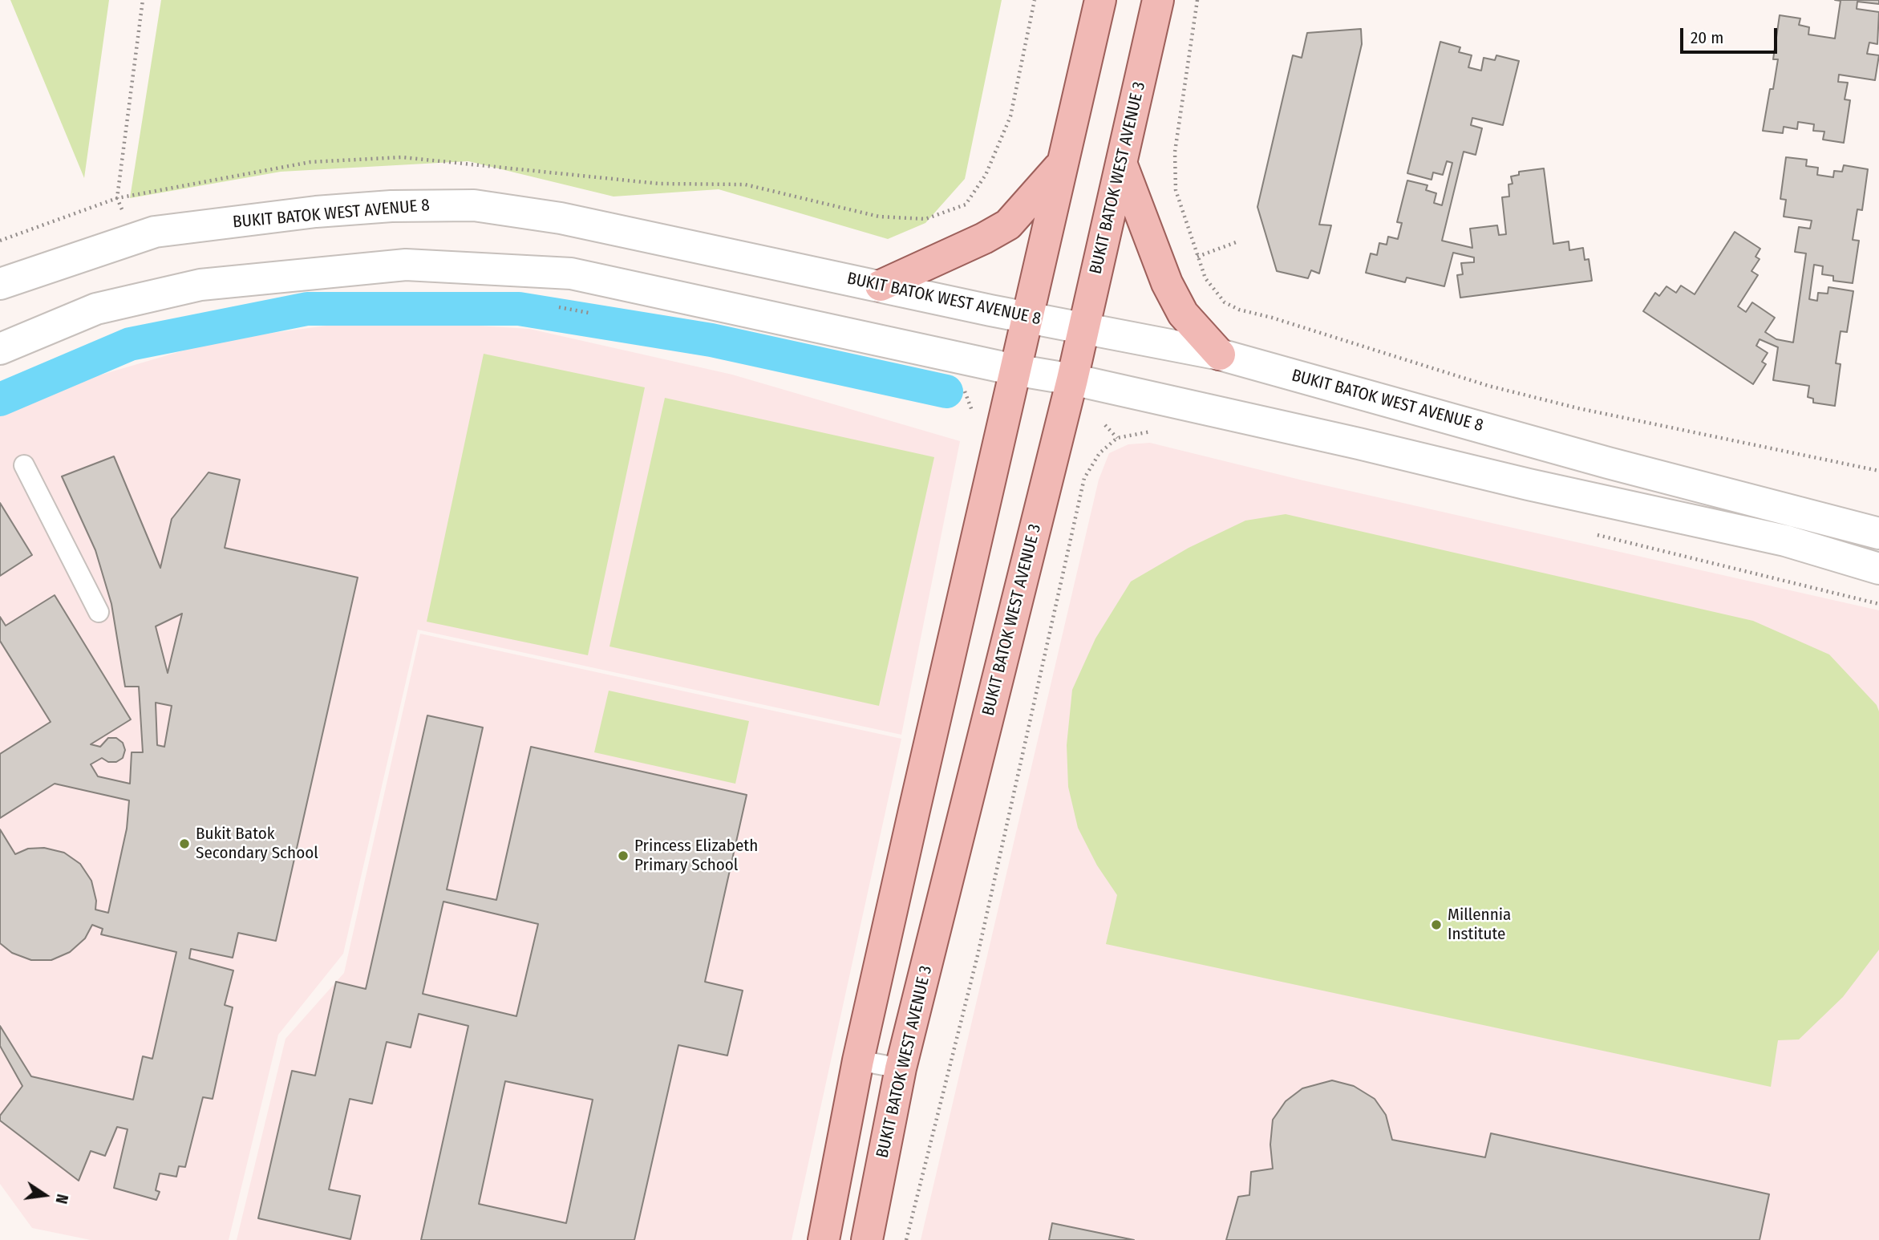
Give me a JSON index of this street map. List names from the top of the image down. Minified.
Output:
{"streets":{"main road":["BUKIT BATOK WEST AVENUE 3"],"street":["BUKIT BATOK WEST AVENUE 8"]},"crossings":[["BUKIT BATOK WEST AVENUE 3","BUKIT BATOK WEST AVENUE 8"]],"places":["Bukit Batok Secondary School","Princess Elizabeth Primary School","Millennia Institute"],"scale_bar":"20 m","north":"right"}
